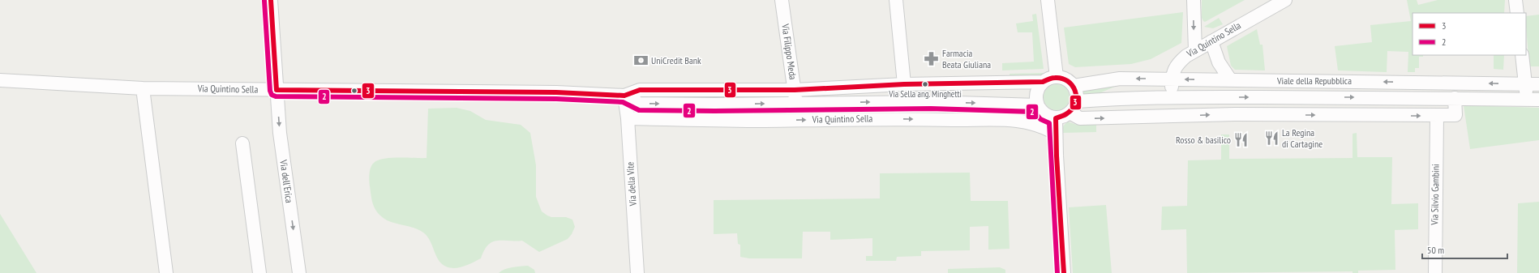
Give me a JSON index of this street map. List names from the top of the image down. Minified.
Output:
{"streets":{"street":["Via Quintino Sella","Via Filippo Meda","Viale della Repubblica","Via dell'Erica","Via della Vite","Via Silvio Gambini"]},"crossings":[["Via Quintino Sella","Via Filippo Meda"],["Via Quintino Sella","Viale della Repubblica"],["Via Quintino Sella","Via dell'Erica"],["Via Quintino Sella","Via della Vite"]],"places":{"pharmacy":["Farmacia Beata Giuliana"],"bank":["UniCredit Bank"],"other":["Via Sella ang. Minghetti"],"restaurant":["La Regina di Cartagine","Rosso & basilico"]},"lines":["transit line 3","transit line 2"],"legend":["3","2"],"scale_bar":"50 m"}
